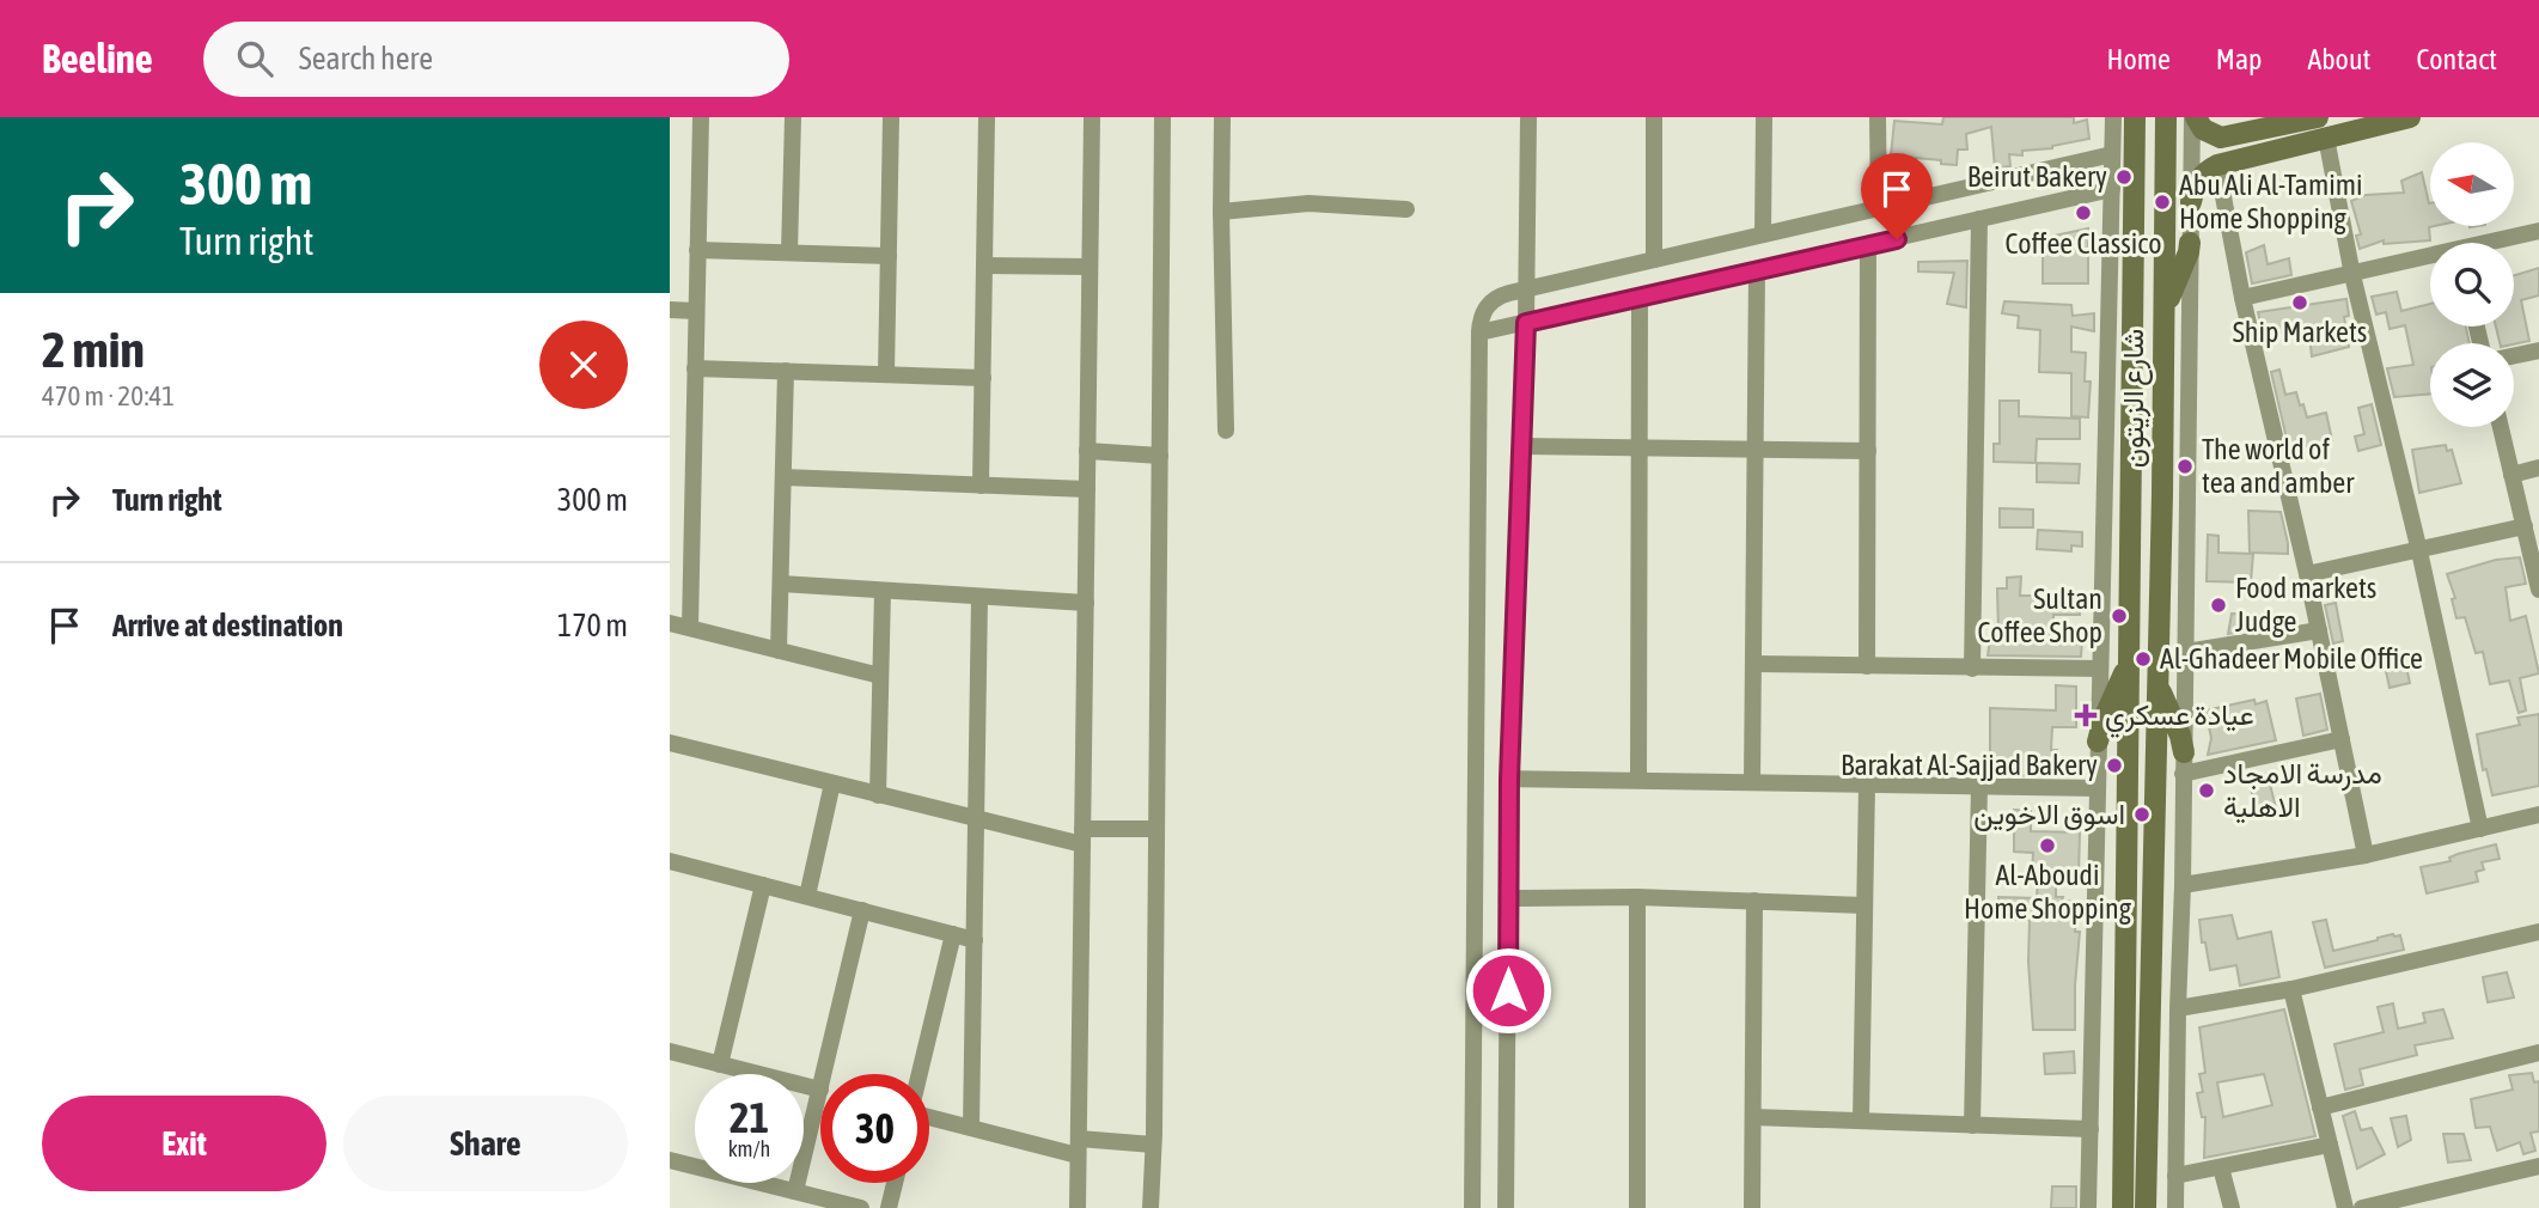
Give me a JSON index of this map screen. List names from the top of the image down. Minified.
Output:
{"streets":{"main road":["شارع الزيتون"]},"places":{"other":["Beirut Bakery","Abu Ali Al-Tamimi Home Shopping","Coffee Classico","Ship Markets","The world of tea and amber","Food markets Judge","Sultan Coffee Shop","Al-Ghadeer Mobile Office","Barakat Al-Sajjad Bakery","مدرسة الامجاد الاهلية","اسوق الاخوين","Al-Aboudi Home Shopping"],"health":["عيادة عسكري"]},"north":"left","page":{"header":"Beeline","search":"Search here","nav":["Home","Map","About","Contact"],"turn":["300 m","Turn right"],"heading":["2 min","470 m · 20:41"],"list":[{"name":"Turn right","value":"300 m"},{"name":"Arrive at destination","value":"170 m"}],"speed":"21 km/h","limit":"30","buttons":["Exit","Share"]}}
